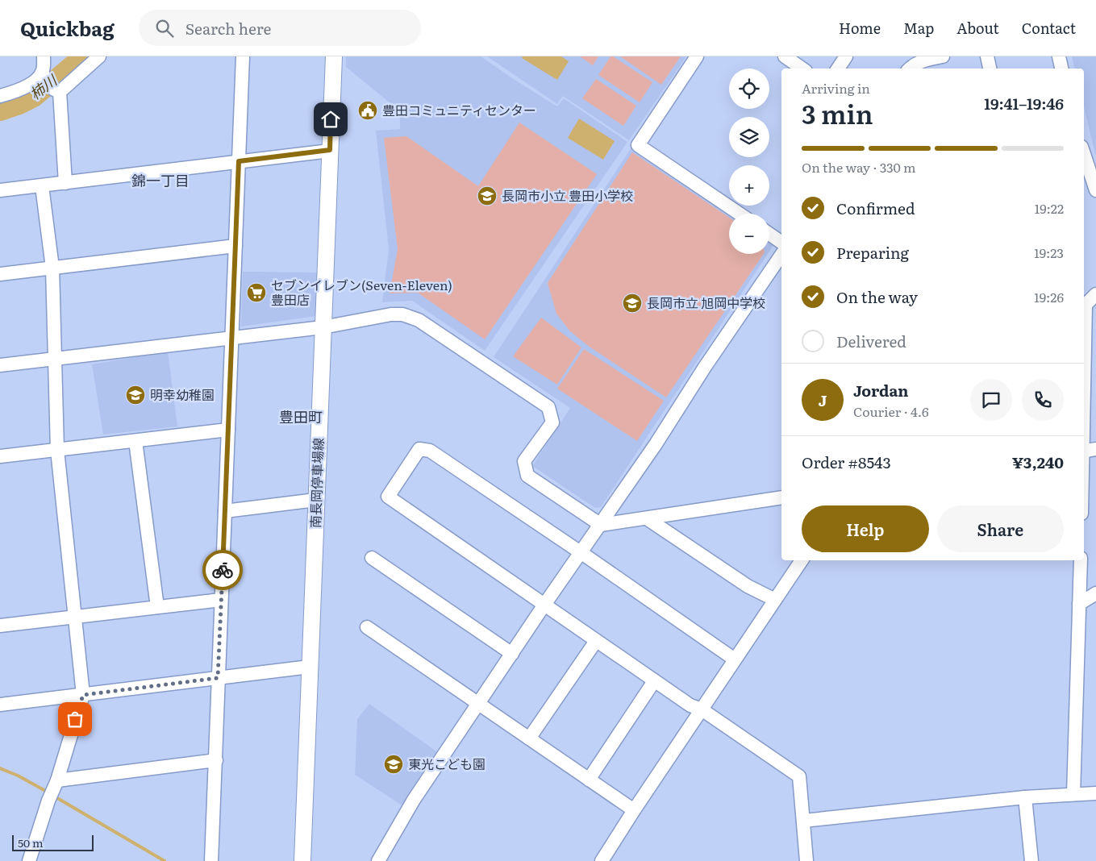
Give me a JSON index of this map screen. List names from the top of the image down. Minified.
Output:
{"streets":{"main road":["南長岡停車場線"]},"districts":["錦一丁目","豊田町"],"water":["柿川"],"places":{"public building":["豊田コミュニティセンター"],"school or university":["長岡市小立 豊田小学校","長岡市立 旭岡中学校","明幸幼稚園","東光こども園"],"supermarket":["セブンイレブン(Seven-Eleven) 豊田店"]},"scale_bar":"50 m","page":{"header":"Quickbag","search":"Search here","nav":["Home","Map","About","Contact"],"map_buttons":["+","−"],"heading":["3 min","Arriving in","19:41–19:46"],"panel":["Jordan","Courier · 4.6","Order #8543","¥3,240"],"bar":"On the way · 330 m","list":[["Confirmed","19:22"],["Preparing","19:23"],["On the way","19:26"],"Delivered"],"round":"J","buttons":["Help","Share"],"scale":"50 m"}}
